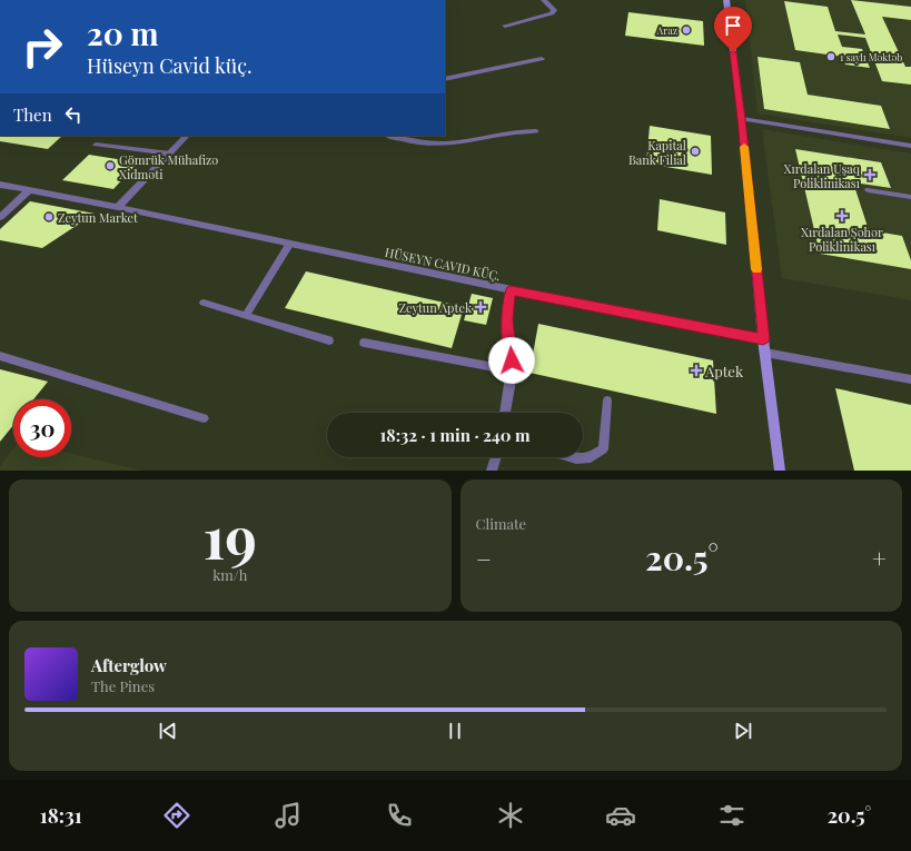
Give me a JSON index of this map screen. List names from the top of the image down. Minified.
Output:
{"streets":{"street":["HÜSEYN CAVID KÜÇ."]},"places":{"other":["Araz","1 saylı Məktəb","Kapital Bank Filial","Gömrük Mühafizə Xidməti","Zeytun Market"],"health":["Xırdalan Uşaq Poliklinikası","Xırdalan Şəhər Poliklinikası","Zeytun Aptek","Aptek"]},"page":{"turn":["20 m","Hüseyn Cavid küç."],"then":"Then","limit":"30","trip":"18:32 · 1 min · 240 m","tile":[["19","km/h"],"Climate"],"heat":["−","20.5°","+"],"song":["Afterglow","The Pines"],"tabs":["18:31","20.5°"]}}
